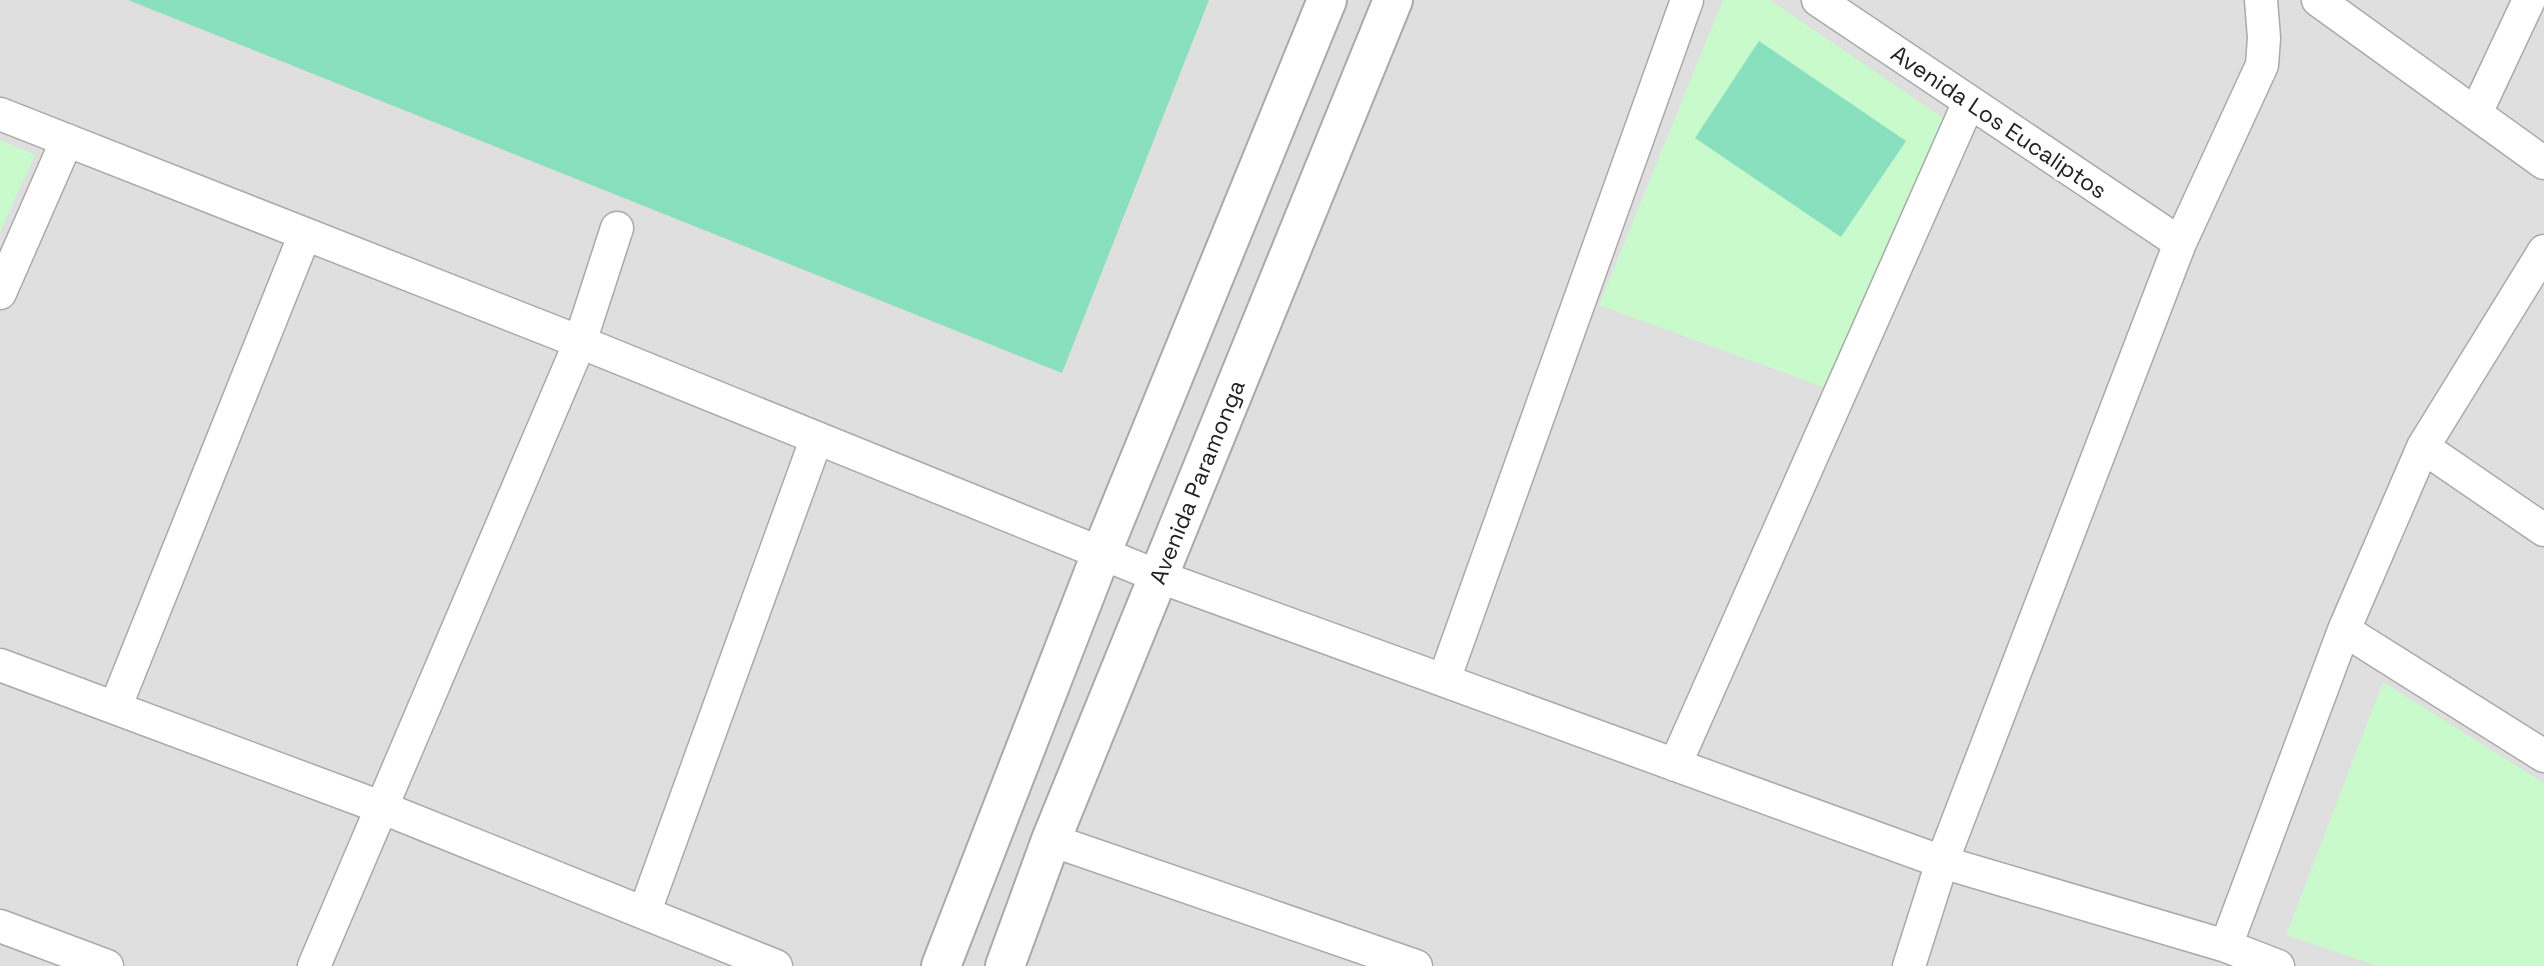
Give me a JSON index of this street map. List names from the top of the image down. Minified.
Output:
{"streets":{"street":["Avenida Los Eucaliptos","Avenida Paramonga"]}}
